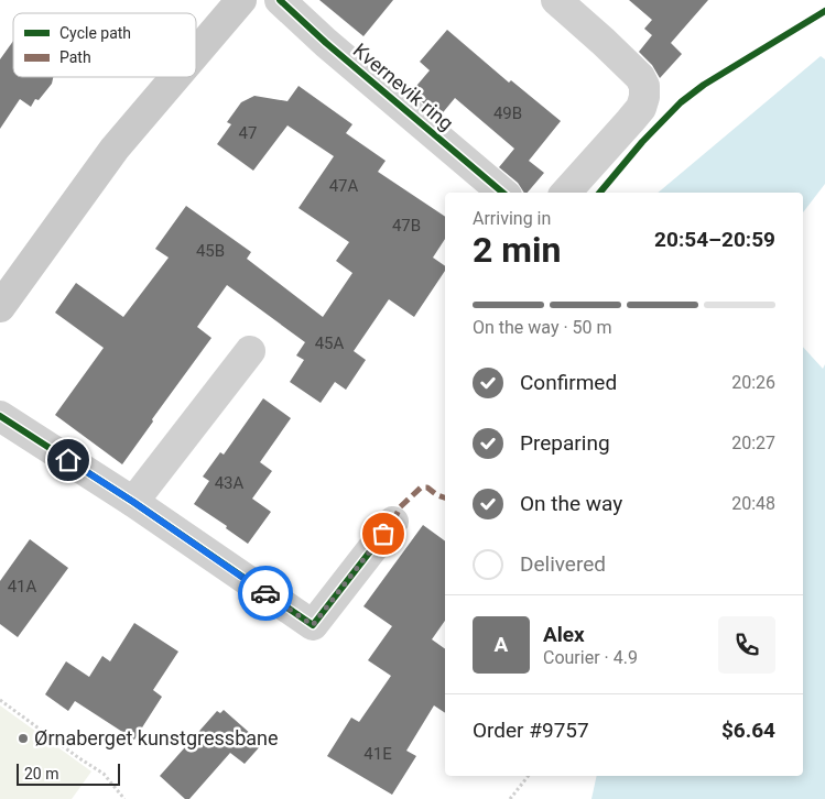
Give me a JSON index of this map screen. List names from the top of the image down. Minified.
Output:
{"streets":{"street":["Kvernevik ring"]},"places":["Ørnaberget kunstgressbane"],"house_numbers":["49B","47","47A","47B","45B","45A","43A","41A","41E"],"legend":["Cycle path","Path"],"scale_bar":"20 m","page":{"heading":["2 min","Arriving in","20:54–20:59"],"panel":["Alex","Courier · 4.9","Order #9757","$6.64"],"bar":"On the way · 50 m","list":[["Confirmed","20:26"],["Preparing","20:27"],["On the way","20:48"],"Delivered"],"round":"A","scale":"20 m"}}
